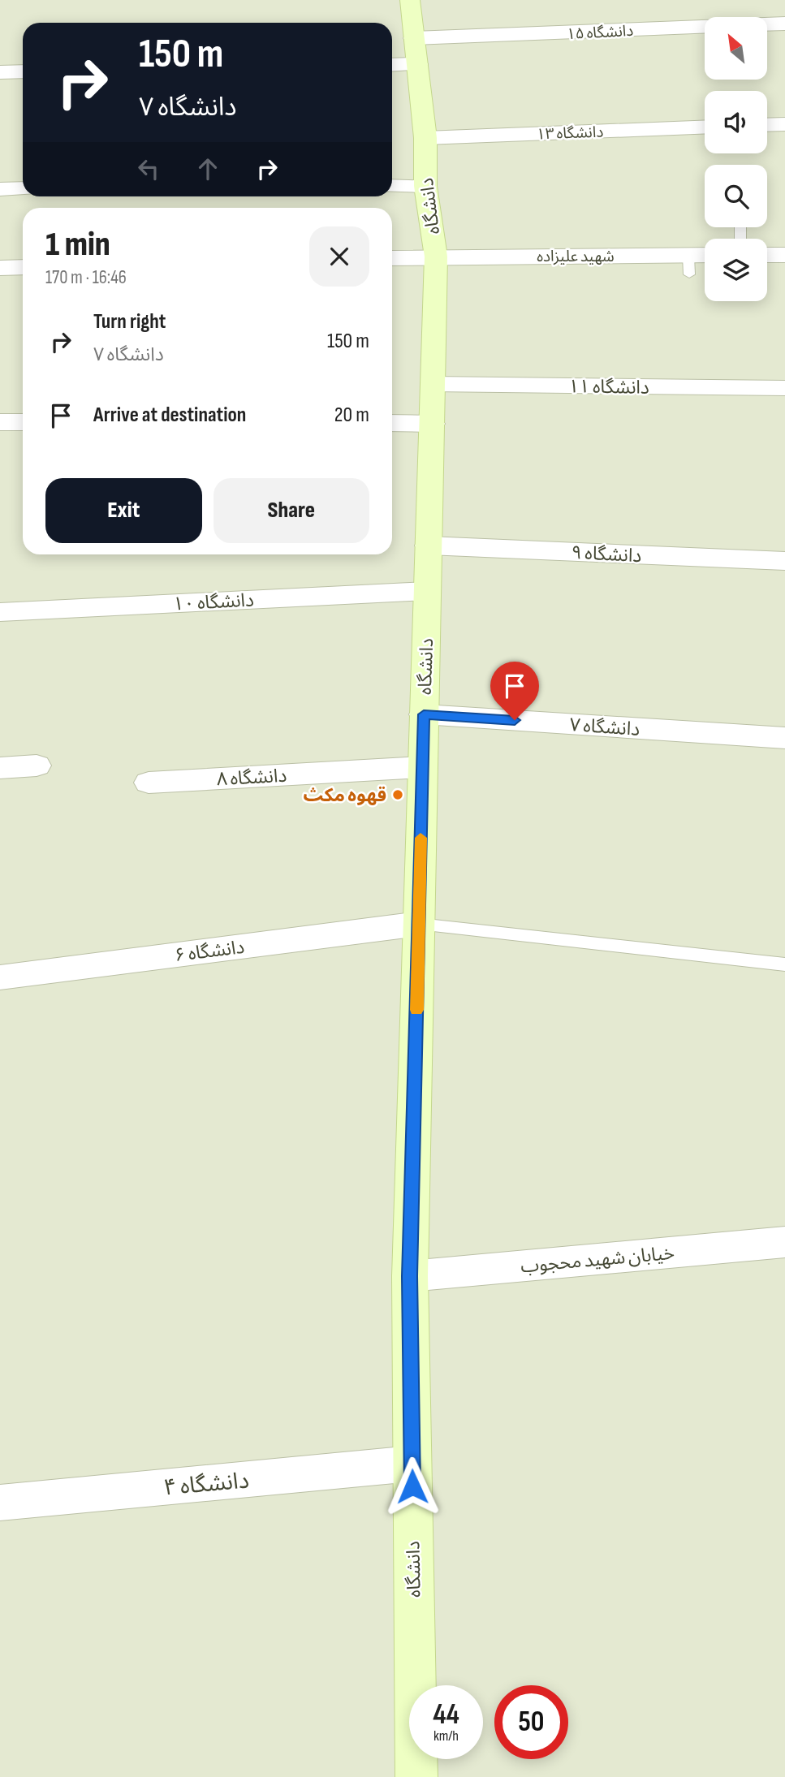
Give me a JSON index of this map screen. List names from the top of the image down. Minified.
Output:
{"streets":{"main road":["دانشگاه"],"street":["دانشگاه ۱۵","دانشگاه ۱۳","شهید علیزاده","دانشگاه ۱۱","دانشگاه ۹","دانشگاه ۱۰","دانشگاه ۷","دانشگاه ۸","دانشگاه ۶","خیابان شهید محجوب","دانشگاه ۴"]},"crossings":[["دانشگاه ۱۵","دانشگاه"],["دانشگاه ۱۳","دانشگاه"],["دانشگاه","شهید علیزاده"],["دانشگاه","دانشگاه ۱۱"],["دانشگاه","دانشگاه ۹"],["دانشگاه","دانشگاه ۱۰"],["دانشگاه","دانشگاه ۷"],["دانشگاه","دانشگاه ۸"],["دانشگاه","دانشگاه ۶"],["دانشگاه","خیابان شهید محجوب"],["دانشگاه","دانشگاه ۴"]],"places":["قهوه مکث"],"north":"top left","page":{"turn":["150 m","دانشگاه ۷"],"heading":["1 min","170 m · 16:46"],"list":[{"name":"Turn right","note":"دانشگاه ۷","value":"150 m"},{"name":"Arrive at destination","value":"20 m"}],"buttons":["Exit","Share"],"speed":"44 km/h","limit":"50"}}
